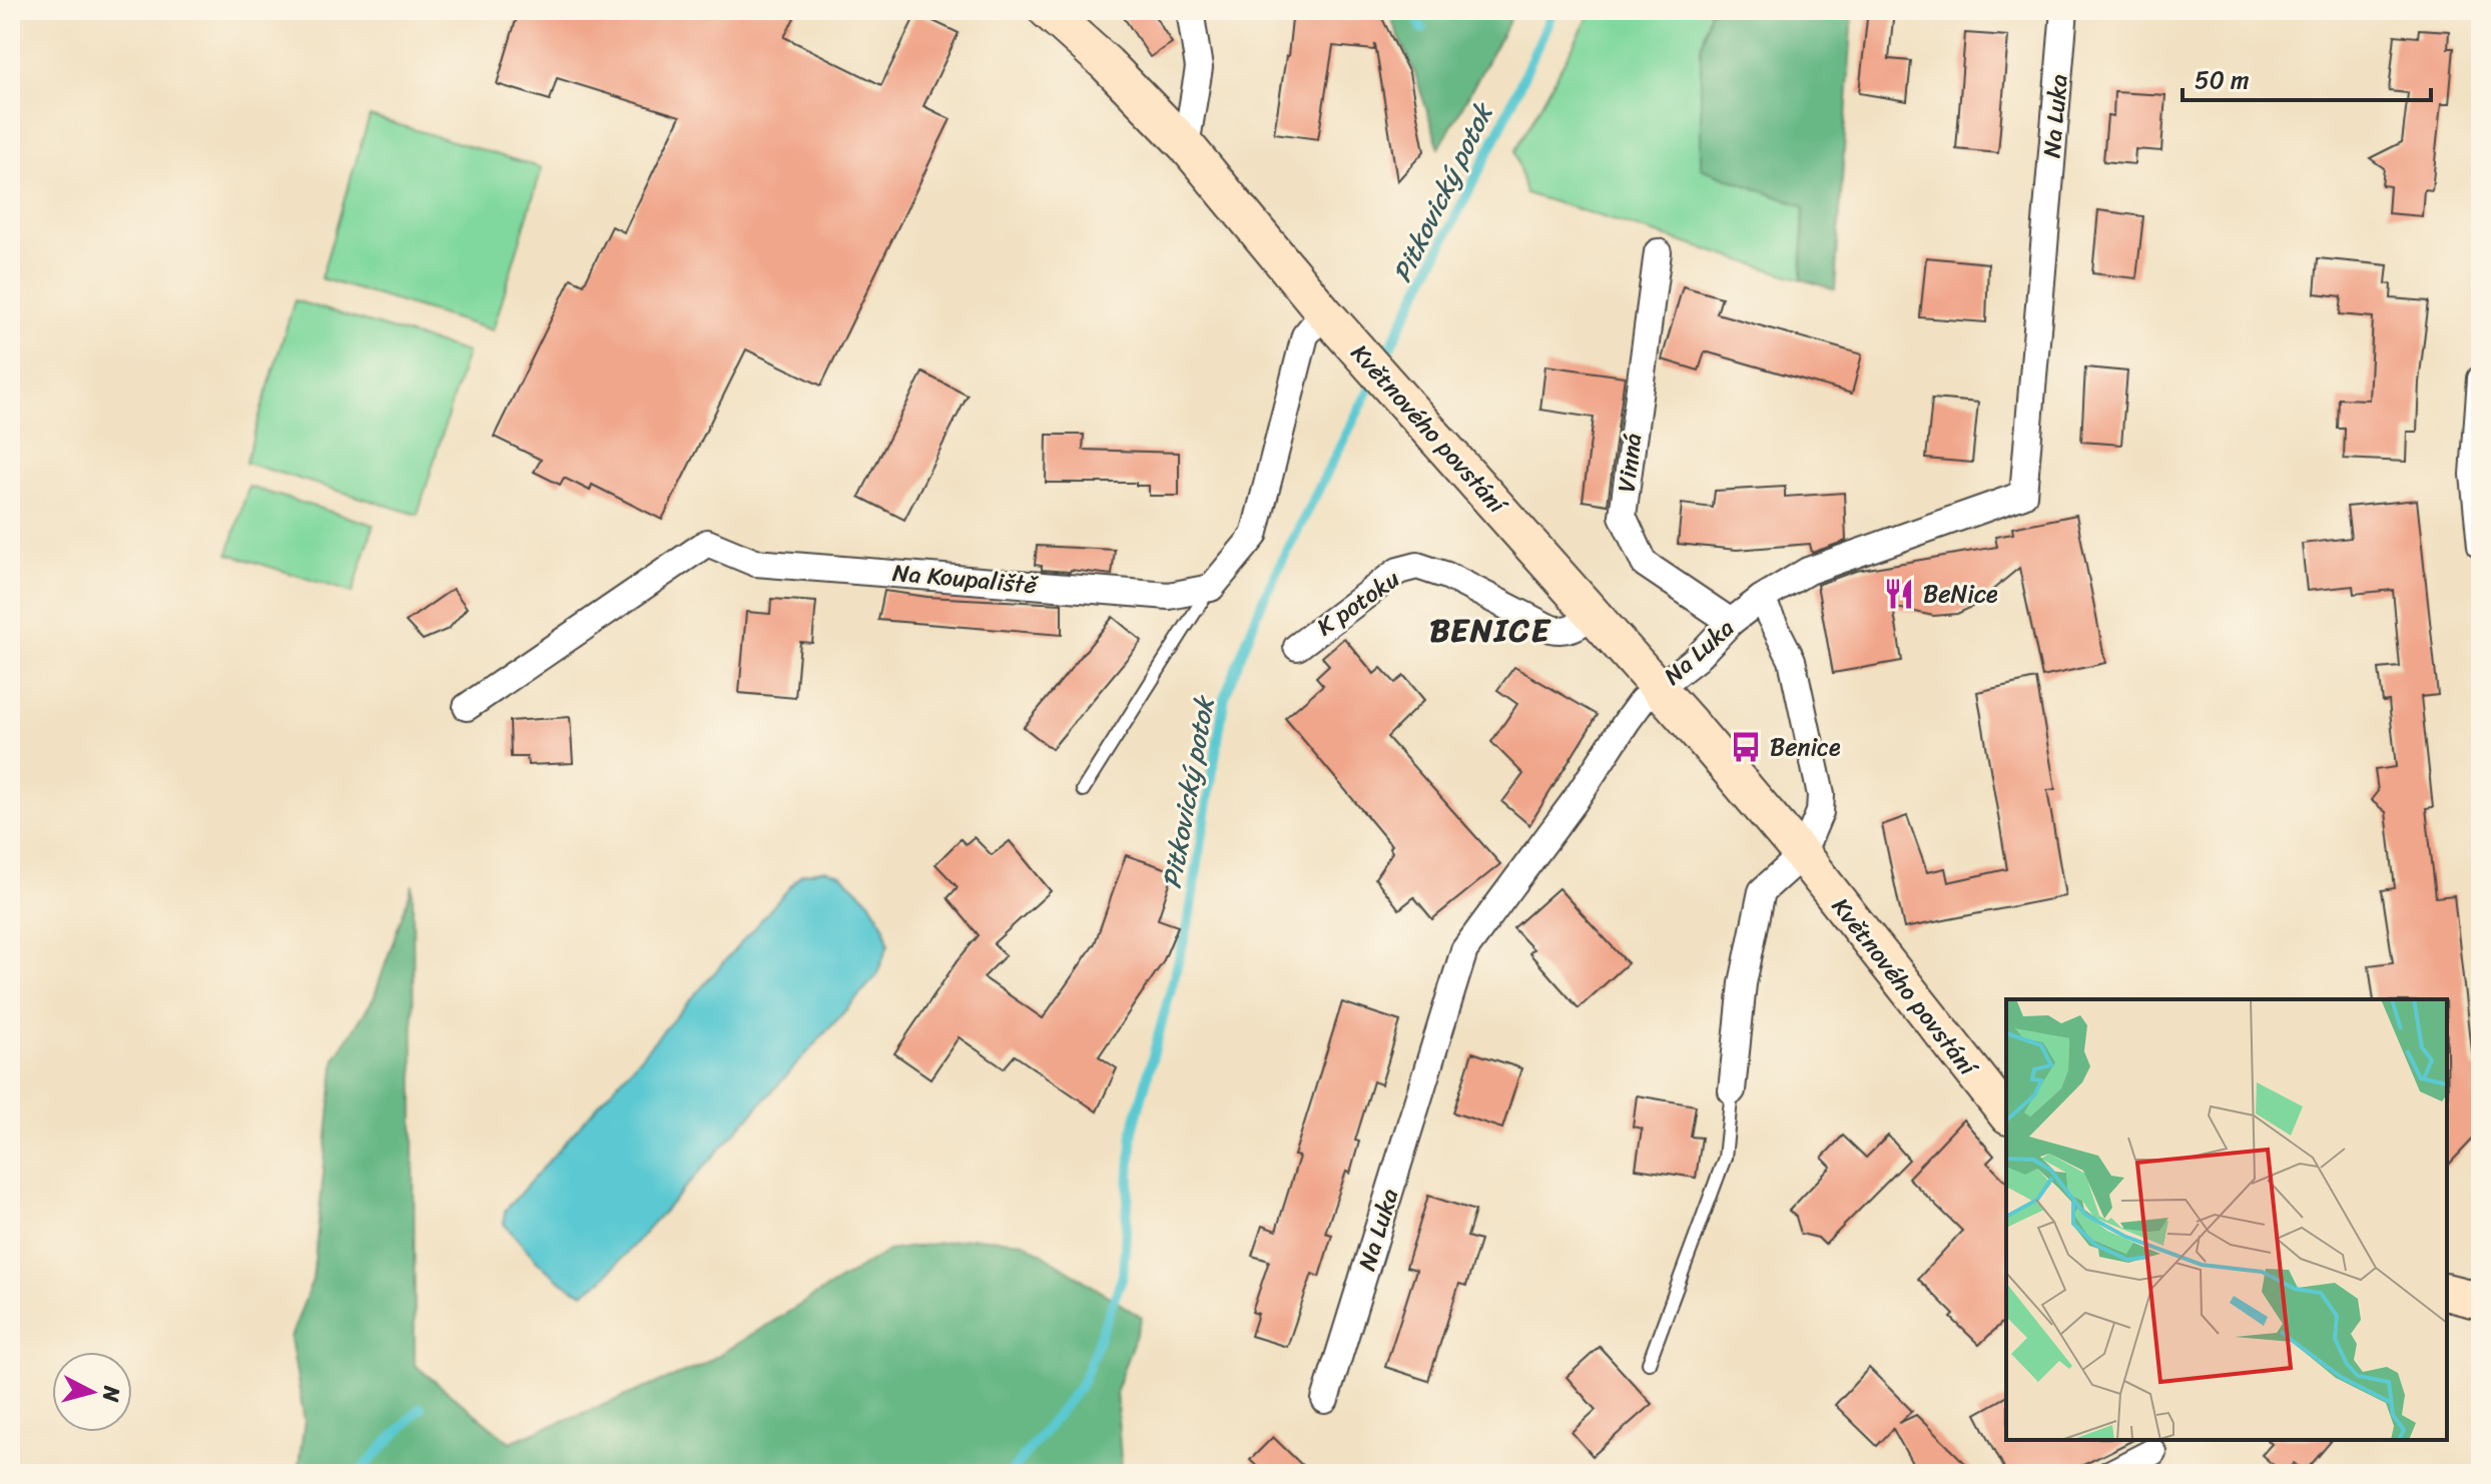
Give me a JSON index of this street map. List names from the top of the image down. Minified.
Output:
{"streets":{"street":["Na Luka","Květnového povstání","Vinná","Na Koupaliště","K potoku"]},"crossings":[["Na Luka","Květnového povstání"],["Na Luka","Vinná"],["Květnového povstání","K potoku"]],"districts":["BENICE"],"water":["Pitkovický potok"],"places":{"restaurant":["BeNice"],"bus stop":["Benice"]},"scale_bar":"50 m","north":"right"}
